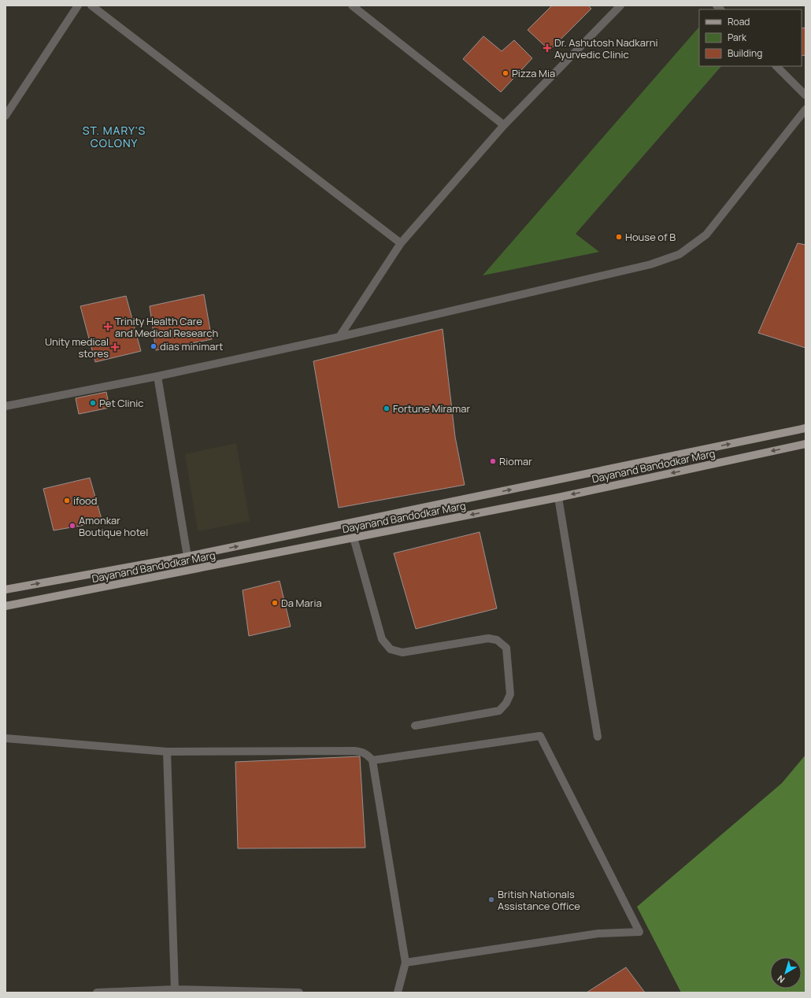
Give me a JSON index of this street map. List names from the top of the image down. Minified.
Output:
{"streets":{"main road":["Dayanand Bandodkar Marg"]},"districts":["ST. MARY'S COLONY"],"places":{"health":["Dr. Ashutosh Nadkarni Ayurvedic Clinic","Trinity Health Care and Medical Research","Unity medical stores"],"other":["Pizza Mia","House of B","dias minimart","Pet Clinic","Fortune Miramar","Riomar","ifood","Amonkar Boutique hotel","Da Maria","British Nationals Assistance Office"]},"legend":["Road","Park","Building"],"north":"bottom left"}
